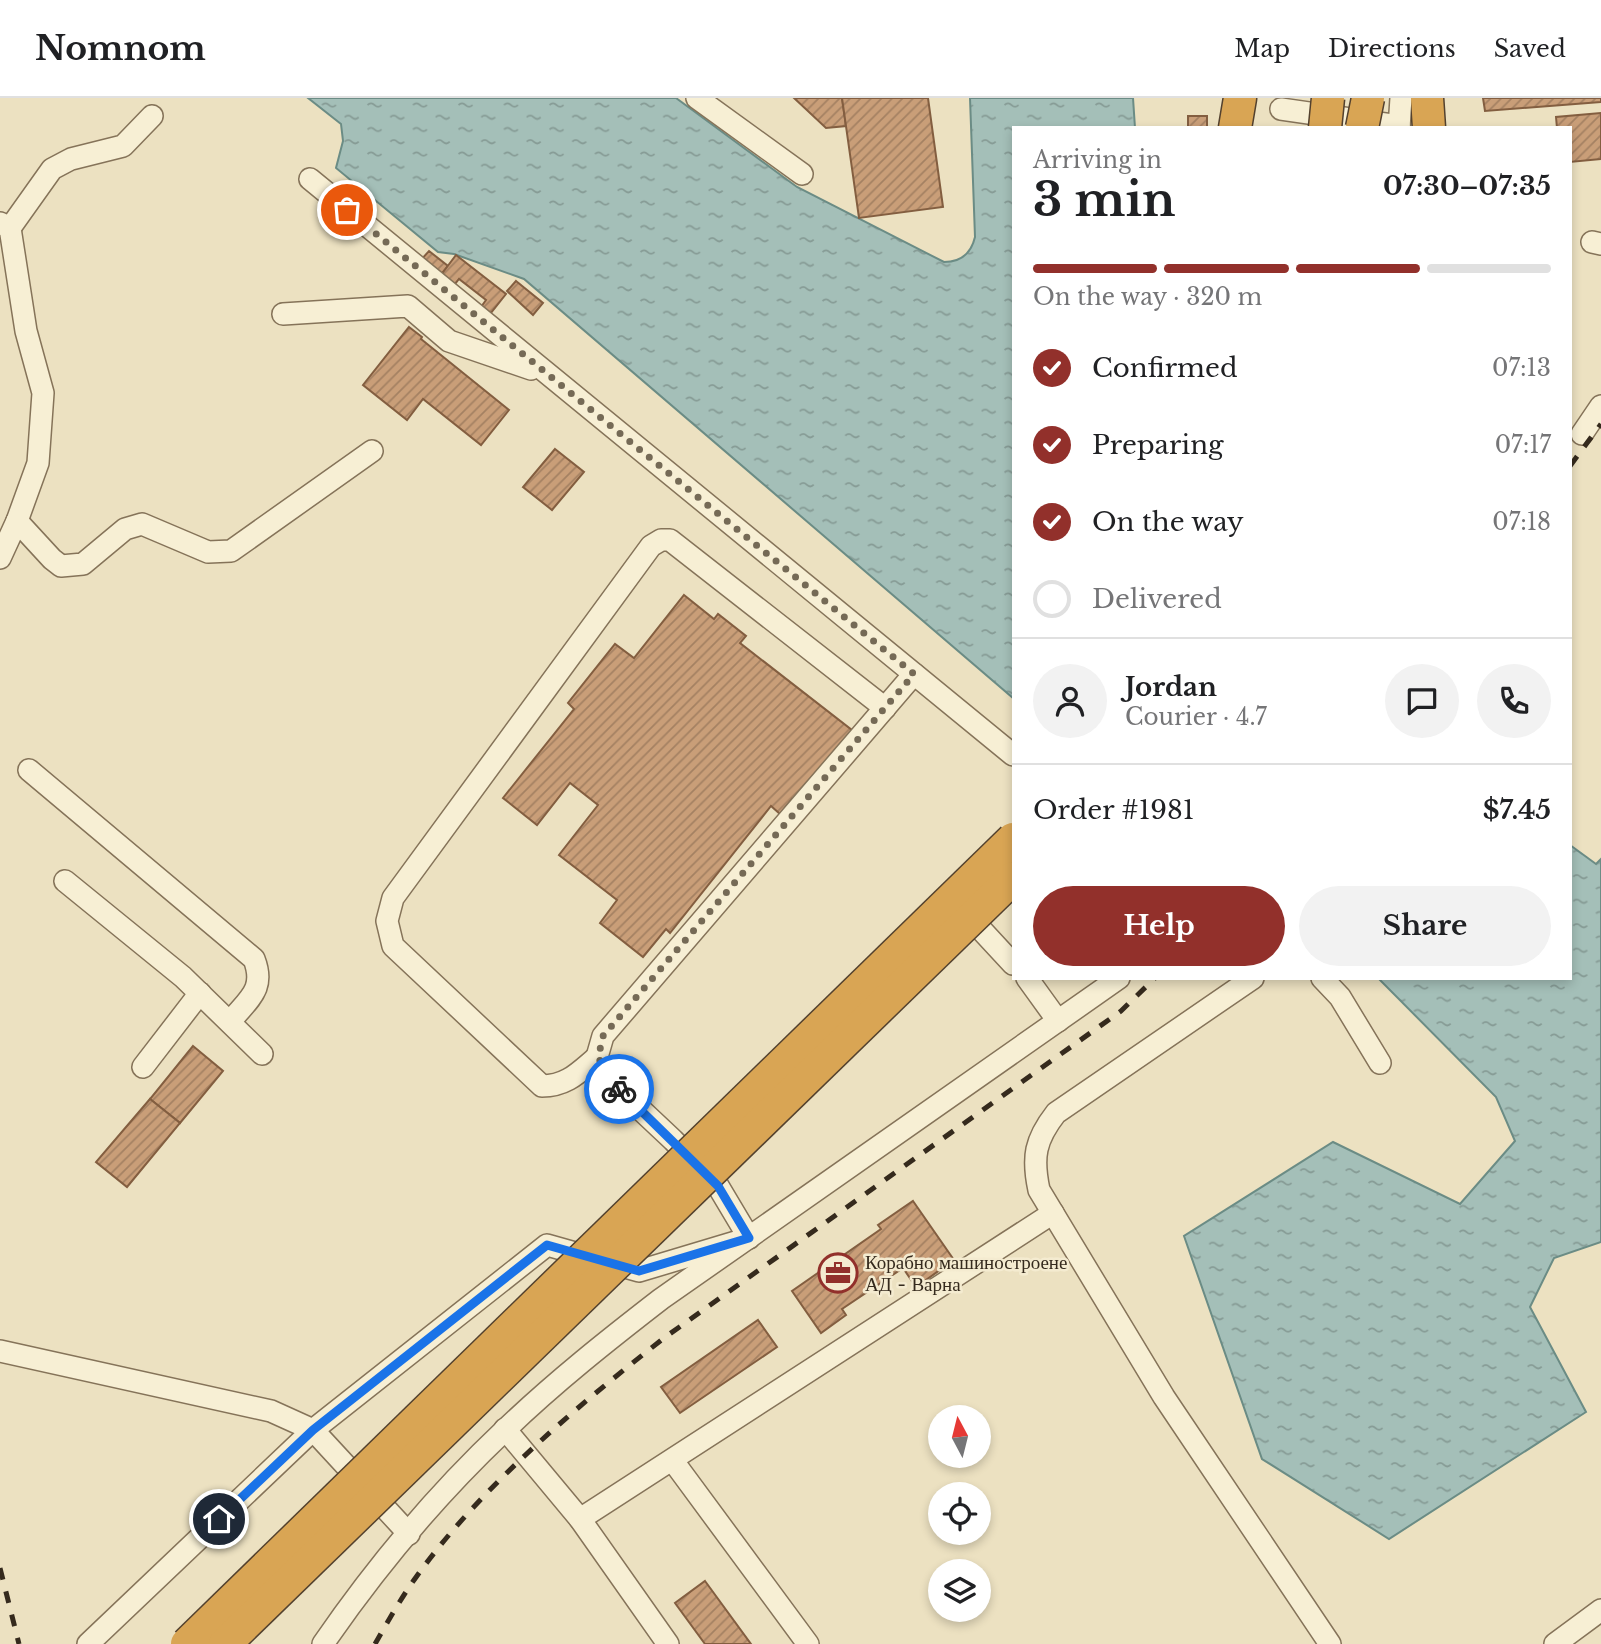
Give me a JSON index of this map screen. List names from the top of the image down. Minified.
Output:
{"places":{"office":["Корабно машиностроене АД - Варна"]},"north":"top","page":{"header":"Nomnom","nav":["Map","Directions","Saved"],"heading":["3 min","Arriving in","07:30–07:35"],"panel":["Jordan","Courier · 4.7","Order #1981","$7.45"],"bar":"On the way · 320 m","list":[["Confirmed","07:13"],["Preparing","07:17"],["On the way","07:18"],"Delivered"],"buttons":["Help","Share"]}}
